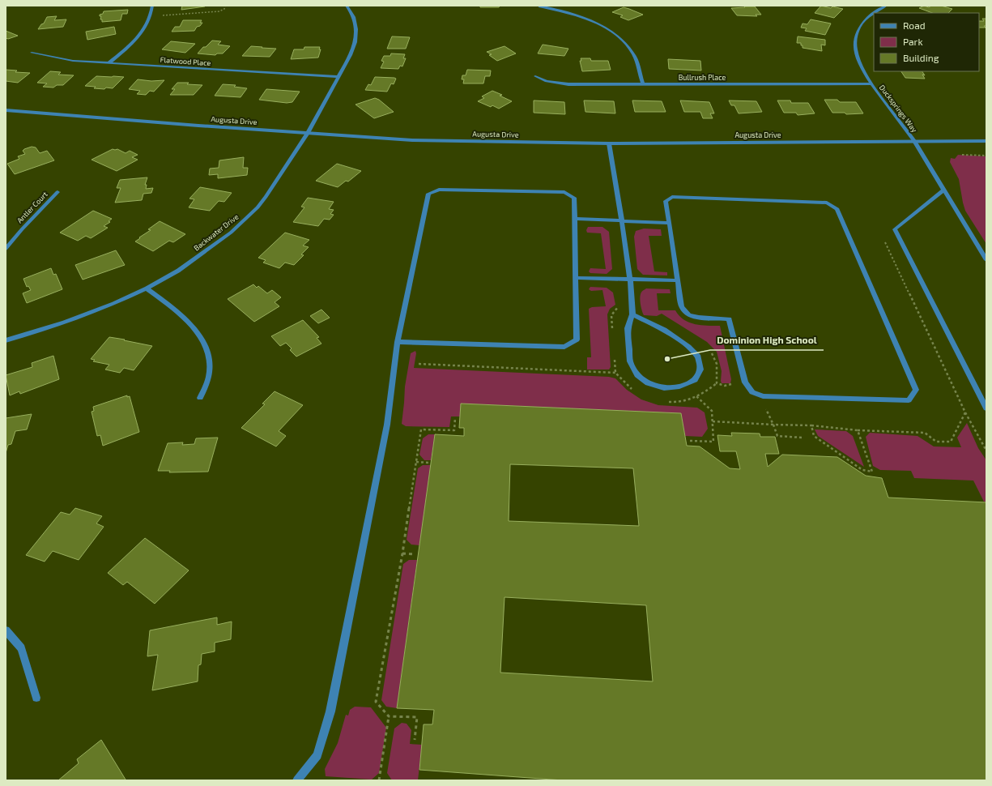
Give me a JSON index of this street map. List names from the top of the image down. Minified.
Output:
{"streets":{"street":["Flatwood Place","Bullrush Place","Ducksprings Way","Augusta Drive","Antler Court","Backwater Drive"]},"crossings":[["Flatwood Place","Backwater Drive"],["Bullrush Place","Ducksprings Way"],["Ducksprings Way","Augusta Drive"],["Augusta Drive","Backwater Drive"]],"places":["Dominion High School"],"legend":["Road","Park","Building"]}
